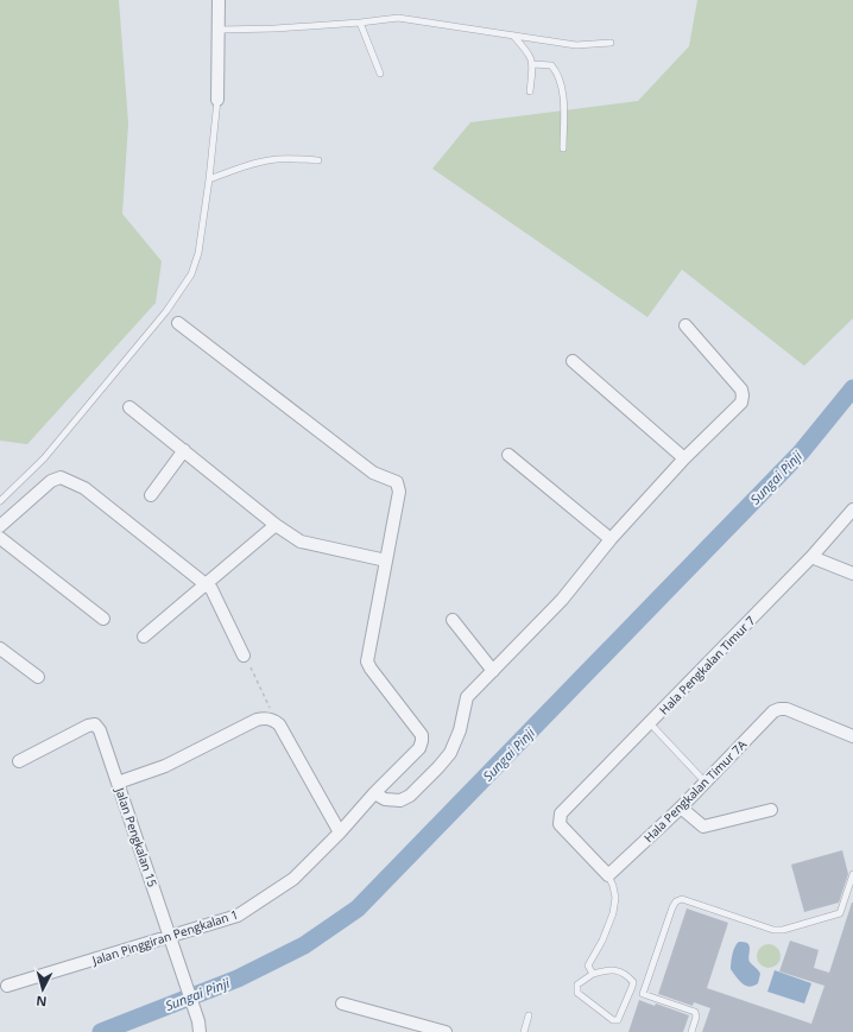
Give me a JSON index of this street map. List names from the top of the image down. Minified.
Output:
{"streets":{"street":["Hala Pengkalan Timur 7","Hala Pengkalan Timur 7A","Jalan Pengkalan 15","Jalan Pinggiran Pengkalan 1"]},"crossings":[["Hala Pengkalan Timur 7","Hala Pengkalan Timur 7A"],["Jalan Pengkalan 15","Jalan Pinggiran Pengkalan 1"]],"water":["Sungai Pinji"],"north":"bottom"}
